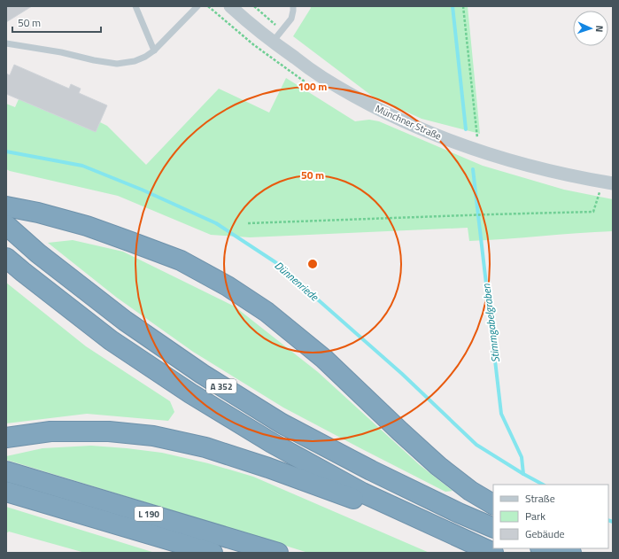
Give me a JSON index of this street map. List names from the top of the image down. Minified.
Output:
{"streets":{"highway":["A 352","L 190"],"street":["Münchner Straße"]},"water":["Dünnenriede","Stimmgabelgraben"],"legend":["Straße","Park","Gebäude"],"scale_bar":"50 m","north":"right","rings":["100 m","50 m"]}
